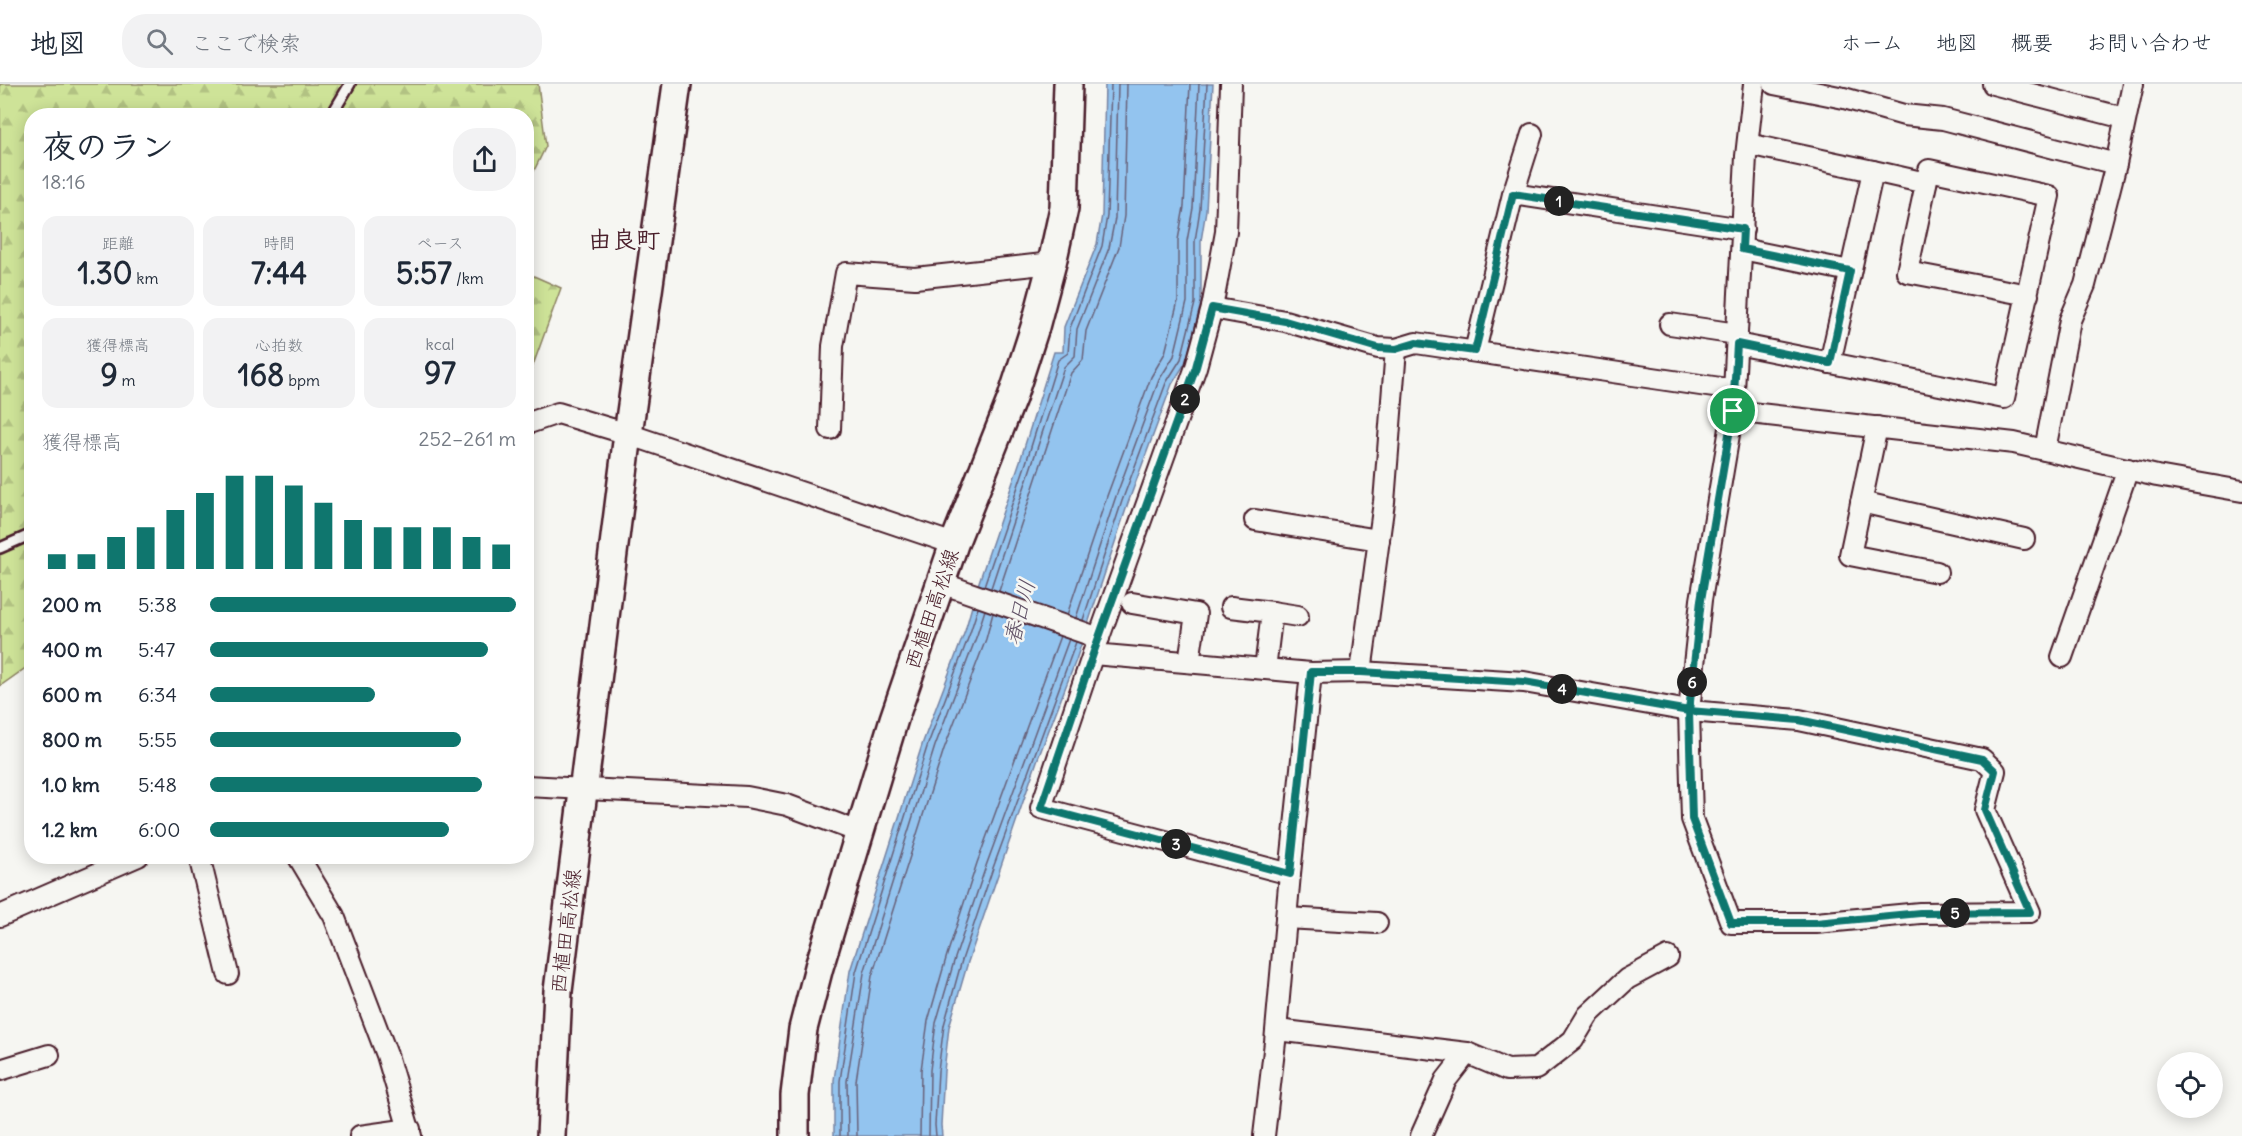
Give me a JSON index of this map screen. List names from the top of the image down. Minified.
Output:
{"streets":{"main road":["西植田高松線"]},"districts":["由良町"],"water":["春日川"],"page":{"header":"地図","search":"ここで検索","nav":["ホーム","地図","概要","お問い合わせ"],"heading":["夜のラン","18:16"],"pins":["1","2","6","4","3","5"],"stats":[["距離","1.30 km"],["時間","7:44"],["ペース","5:57 /km"],["獲得標高","9 m"],["心拍数","168 bpm"],["kcal","97"]],"chart":["獲得標高","252–261 m"],"list":[{"name":"200 m","note":"5:38"},{"name":"400 m","note":"5:47"},{"name":"600 m","note":"6:34"},{"name":"800 m","note":"5:55"},{"name":"1.0 km","note":"5:48"},{"name":"1.2 km","note":"6:00"}]}}
